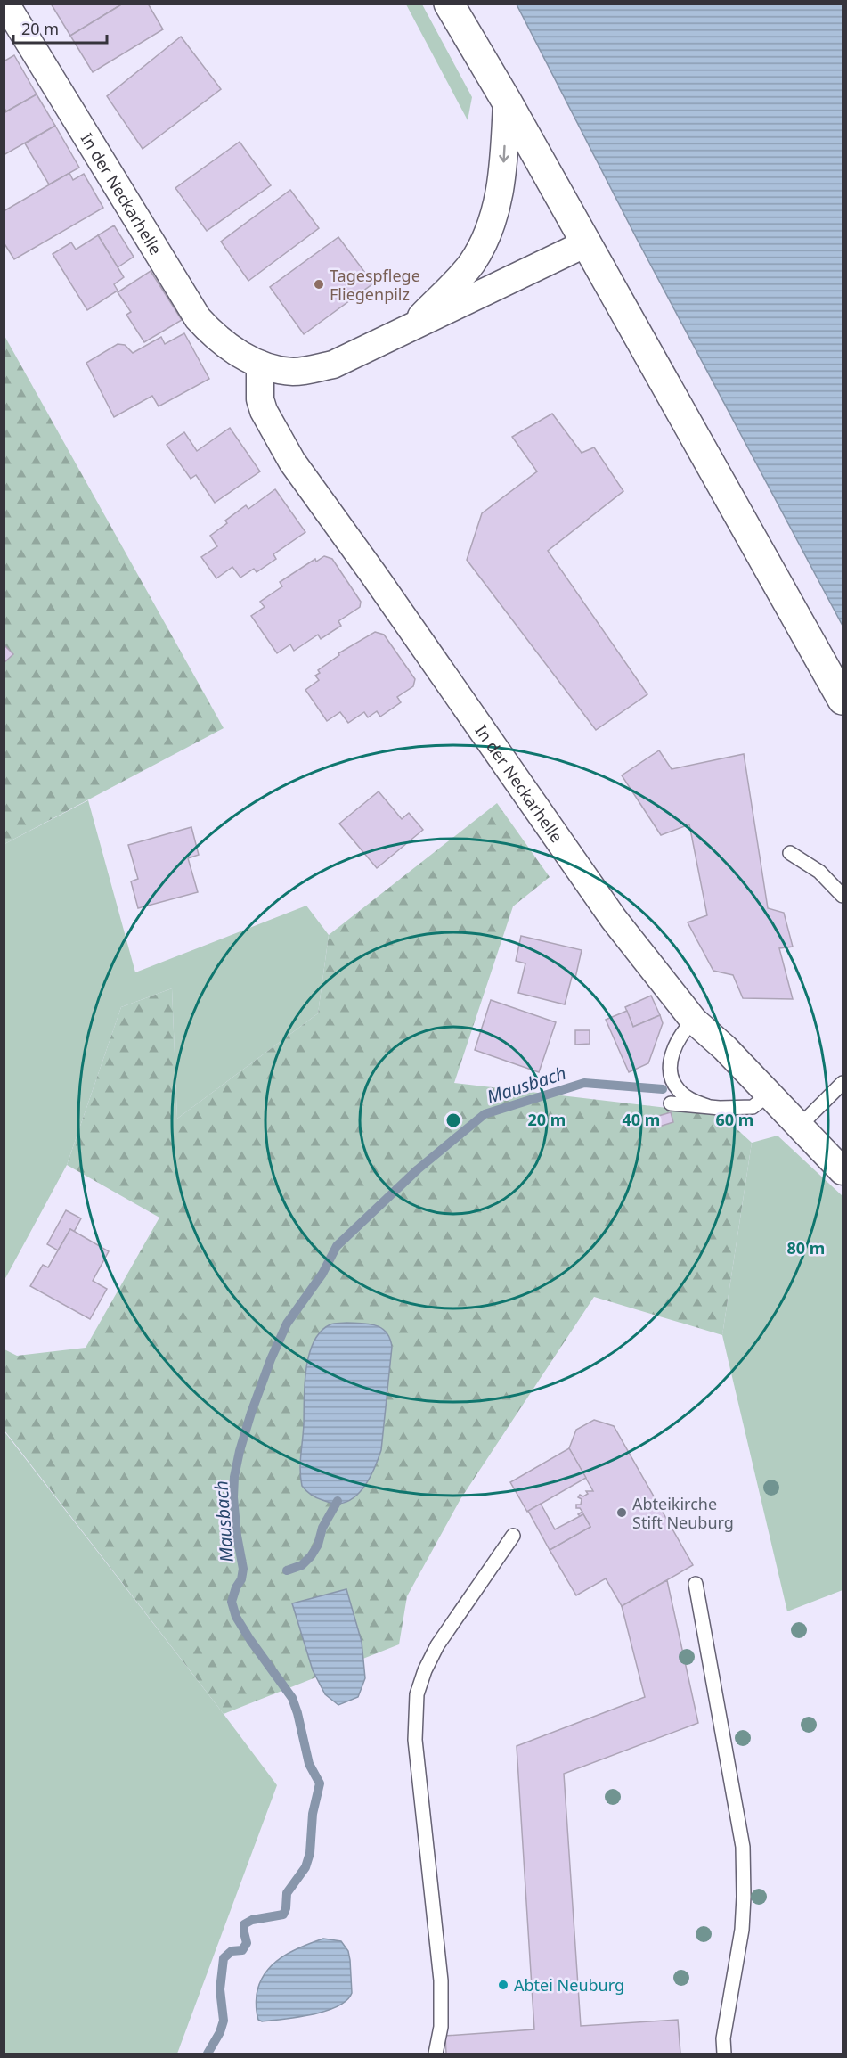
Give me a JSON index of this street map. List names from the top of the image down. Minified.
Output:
{"streets":{"street":["In der Neckarhelle"]},"water":["Mausbach"],"places":["Tagespflege Fliegenpilz","Abteikirche Stift Neuburg","Abtei Neuburg"],"scale_bar":"20 m","rings":["20 m","40 m","60 m","80 m"]}
